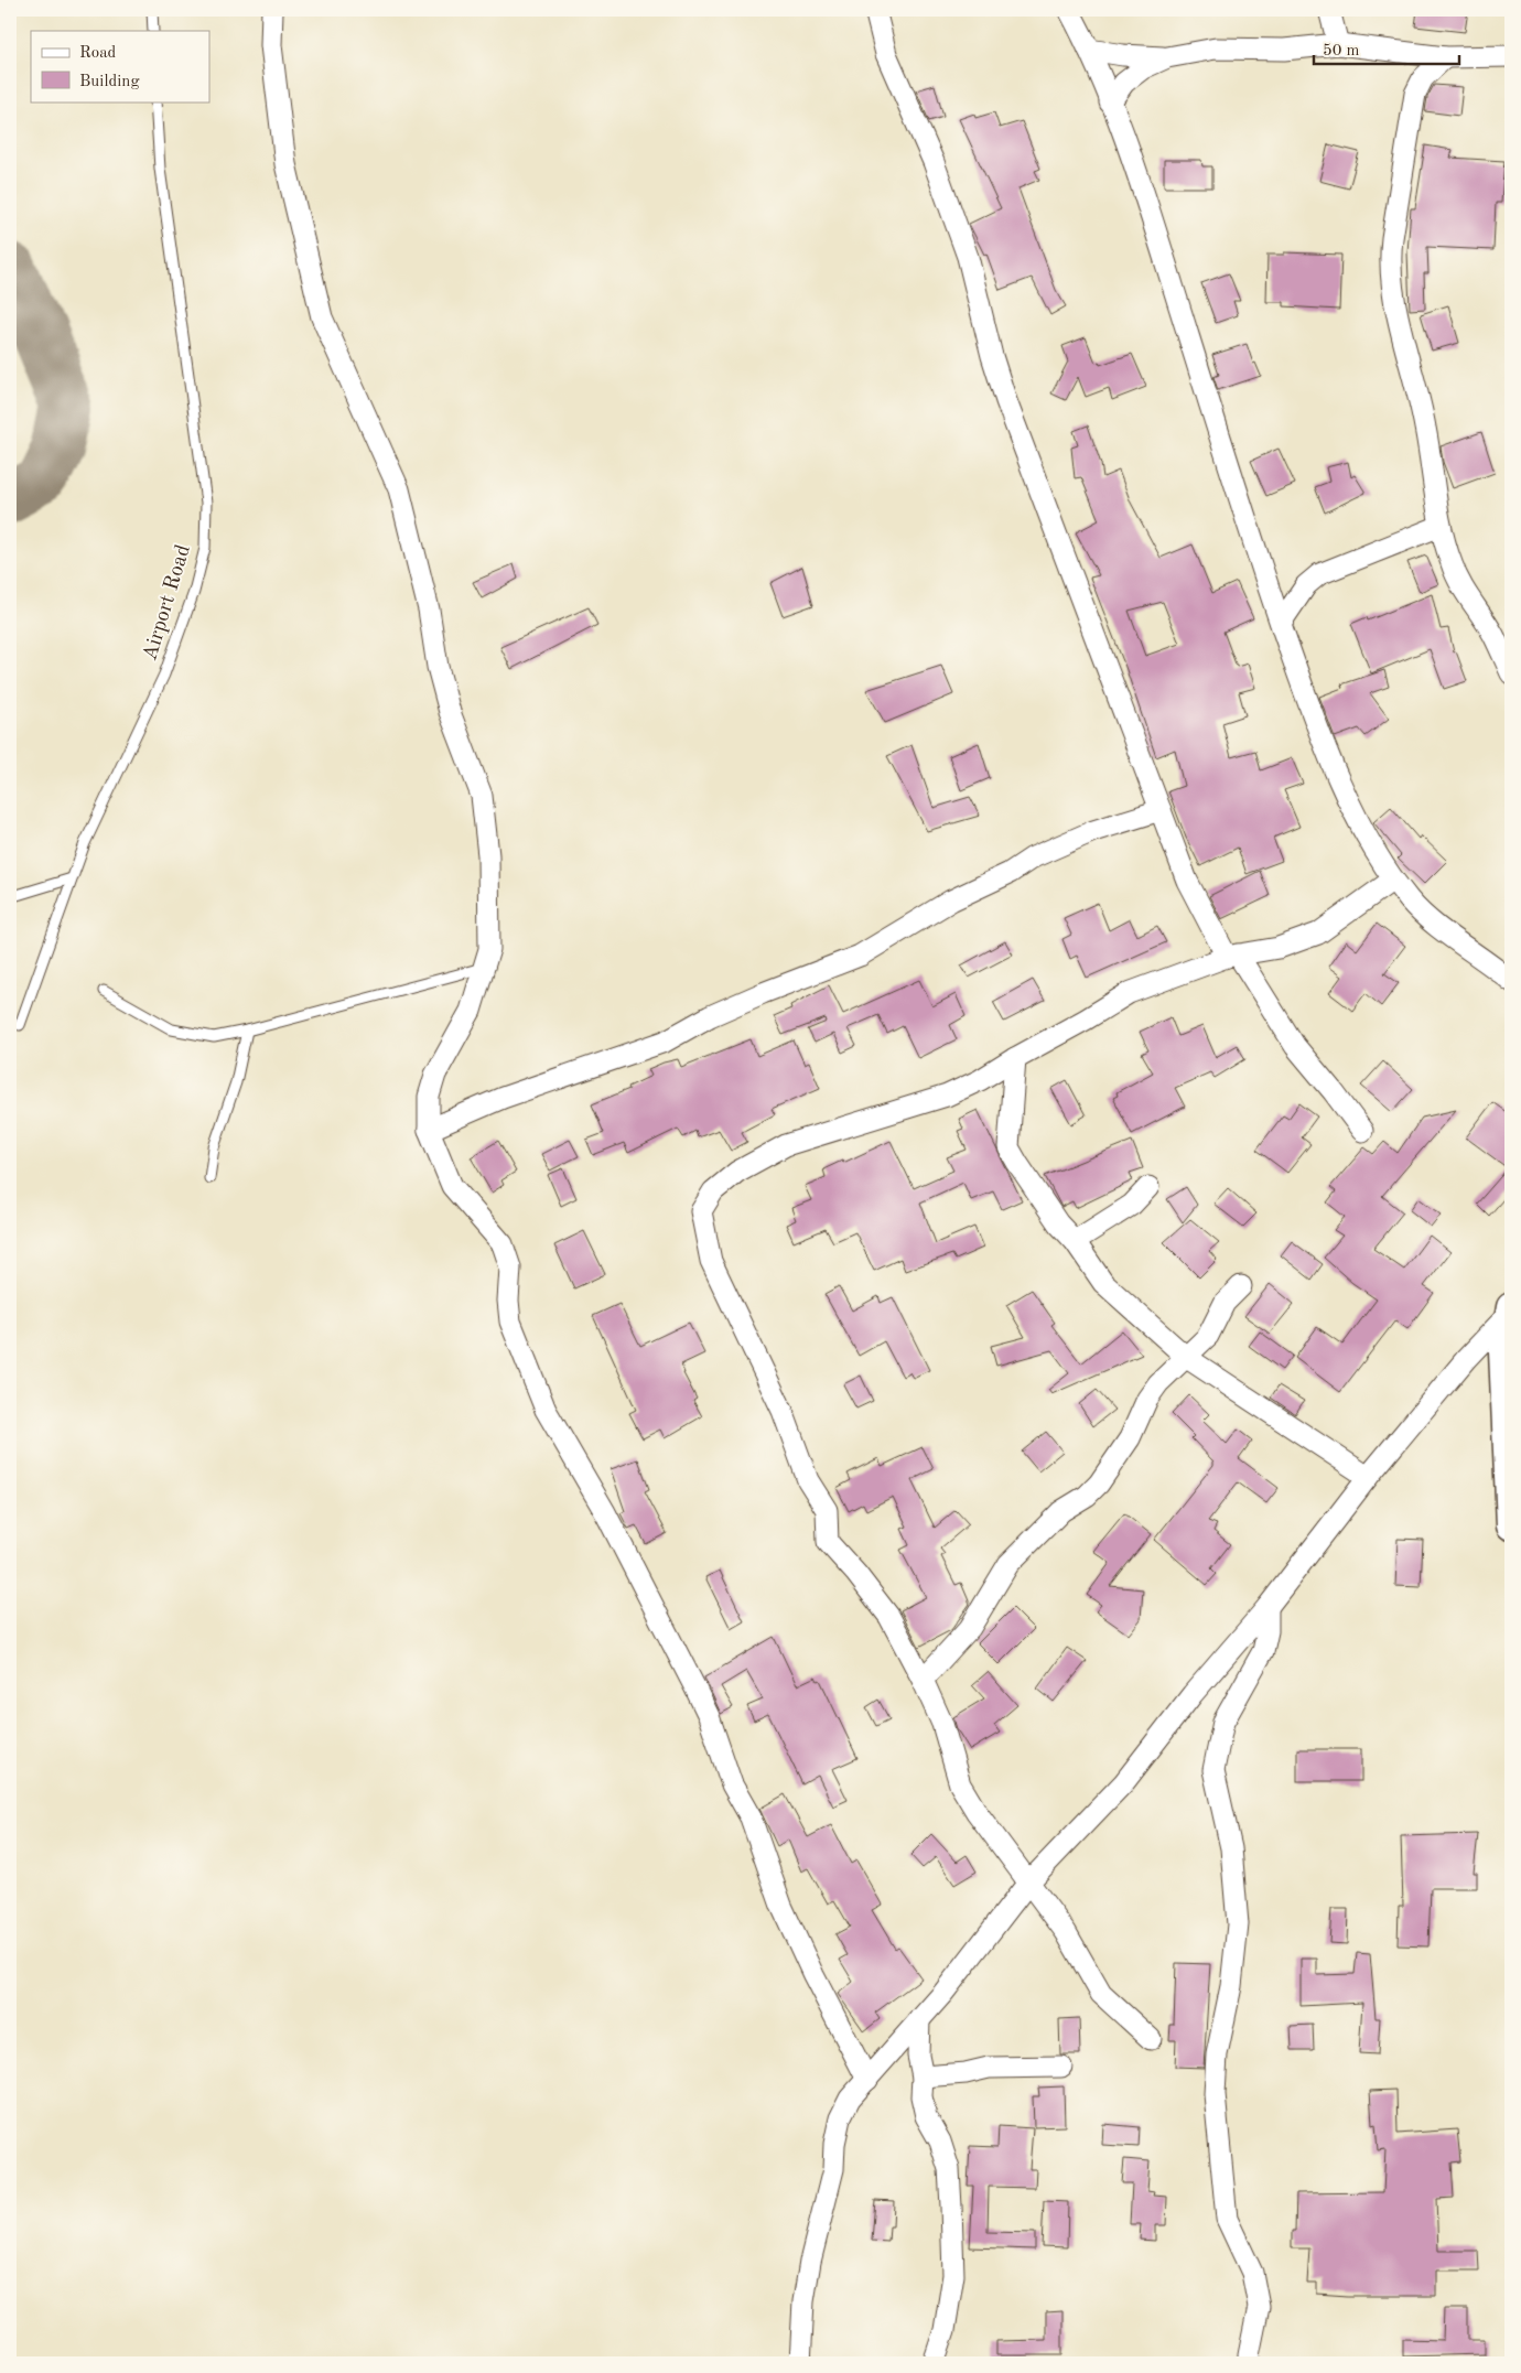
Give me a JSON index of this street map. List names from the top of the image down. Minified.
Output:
{"streets":{"lane":["Airport Road"]},"legend":["Road","Building"],"scale_bar":"50 m"}
